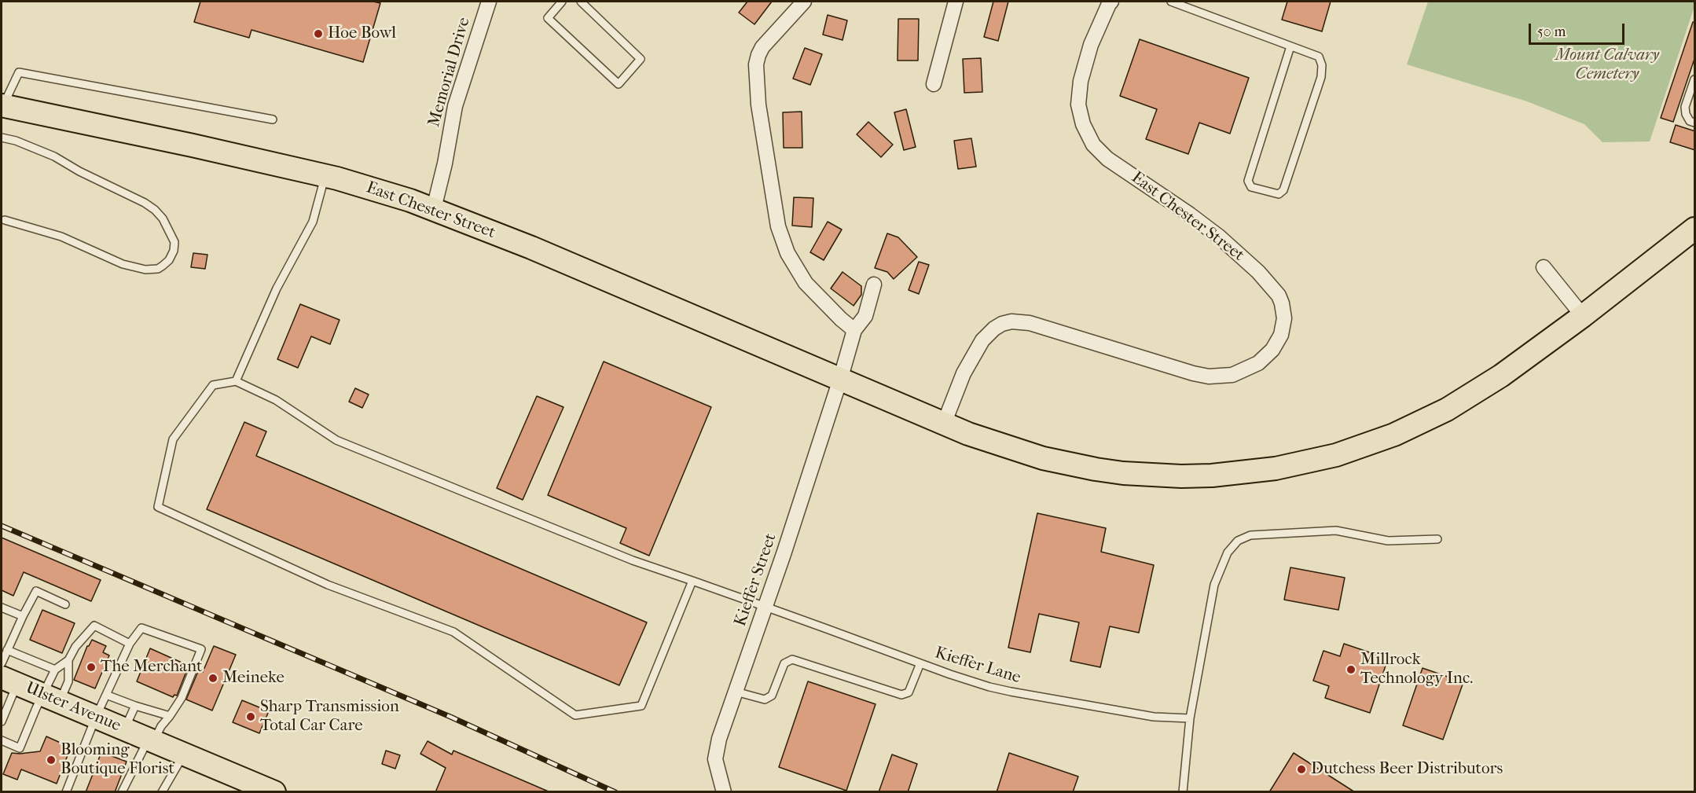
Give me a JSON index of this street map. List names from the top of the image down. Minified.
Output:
{"streets":{"main road":["East Chester Street","Ulster Avenue"],"street":["Memorial Drive","Kieffer Street"],"lane":["Kieffer Lane"]},"crossings":[["Memorial Drive","East Chester Street"],["East Chester Street","Kieffer Street"],["Kieffer Street","Kieffer Lane"]],"parks":["Mount Calvary Cemetery"],"places":["Hoe Bowl","The Merchant","Millrock Technology Inc.","Meineke","Sharp Transmission Total Car Care","Blooming Boutique Florist","Dutchess Beer Distributors"],"scale_bar":"50 m"}
